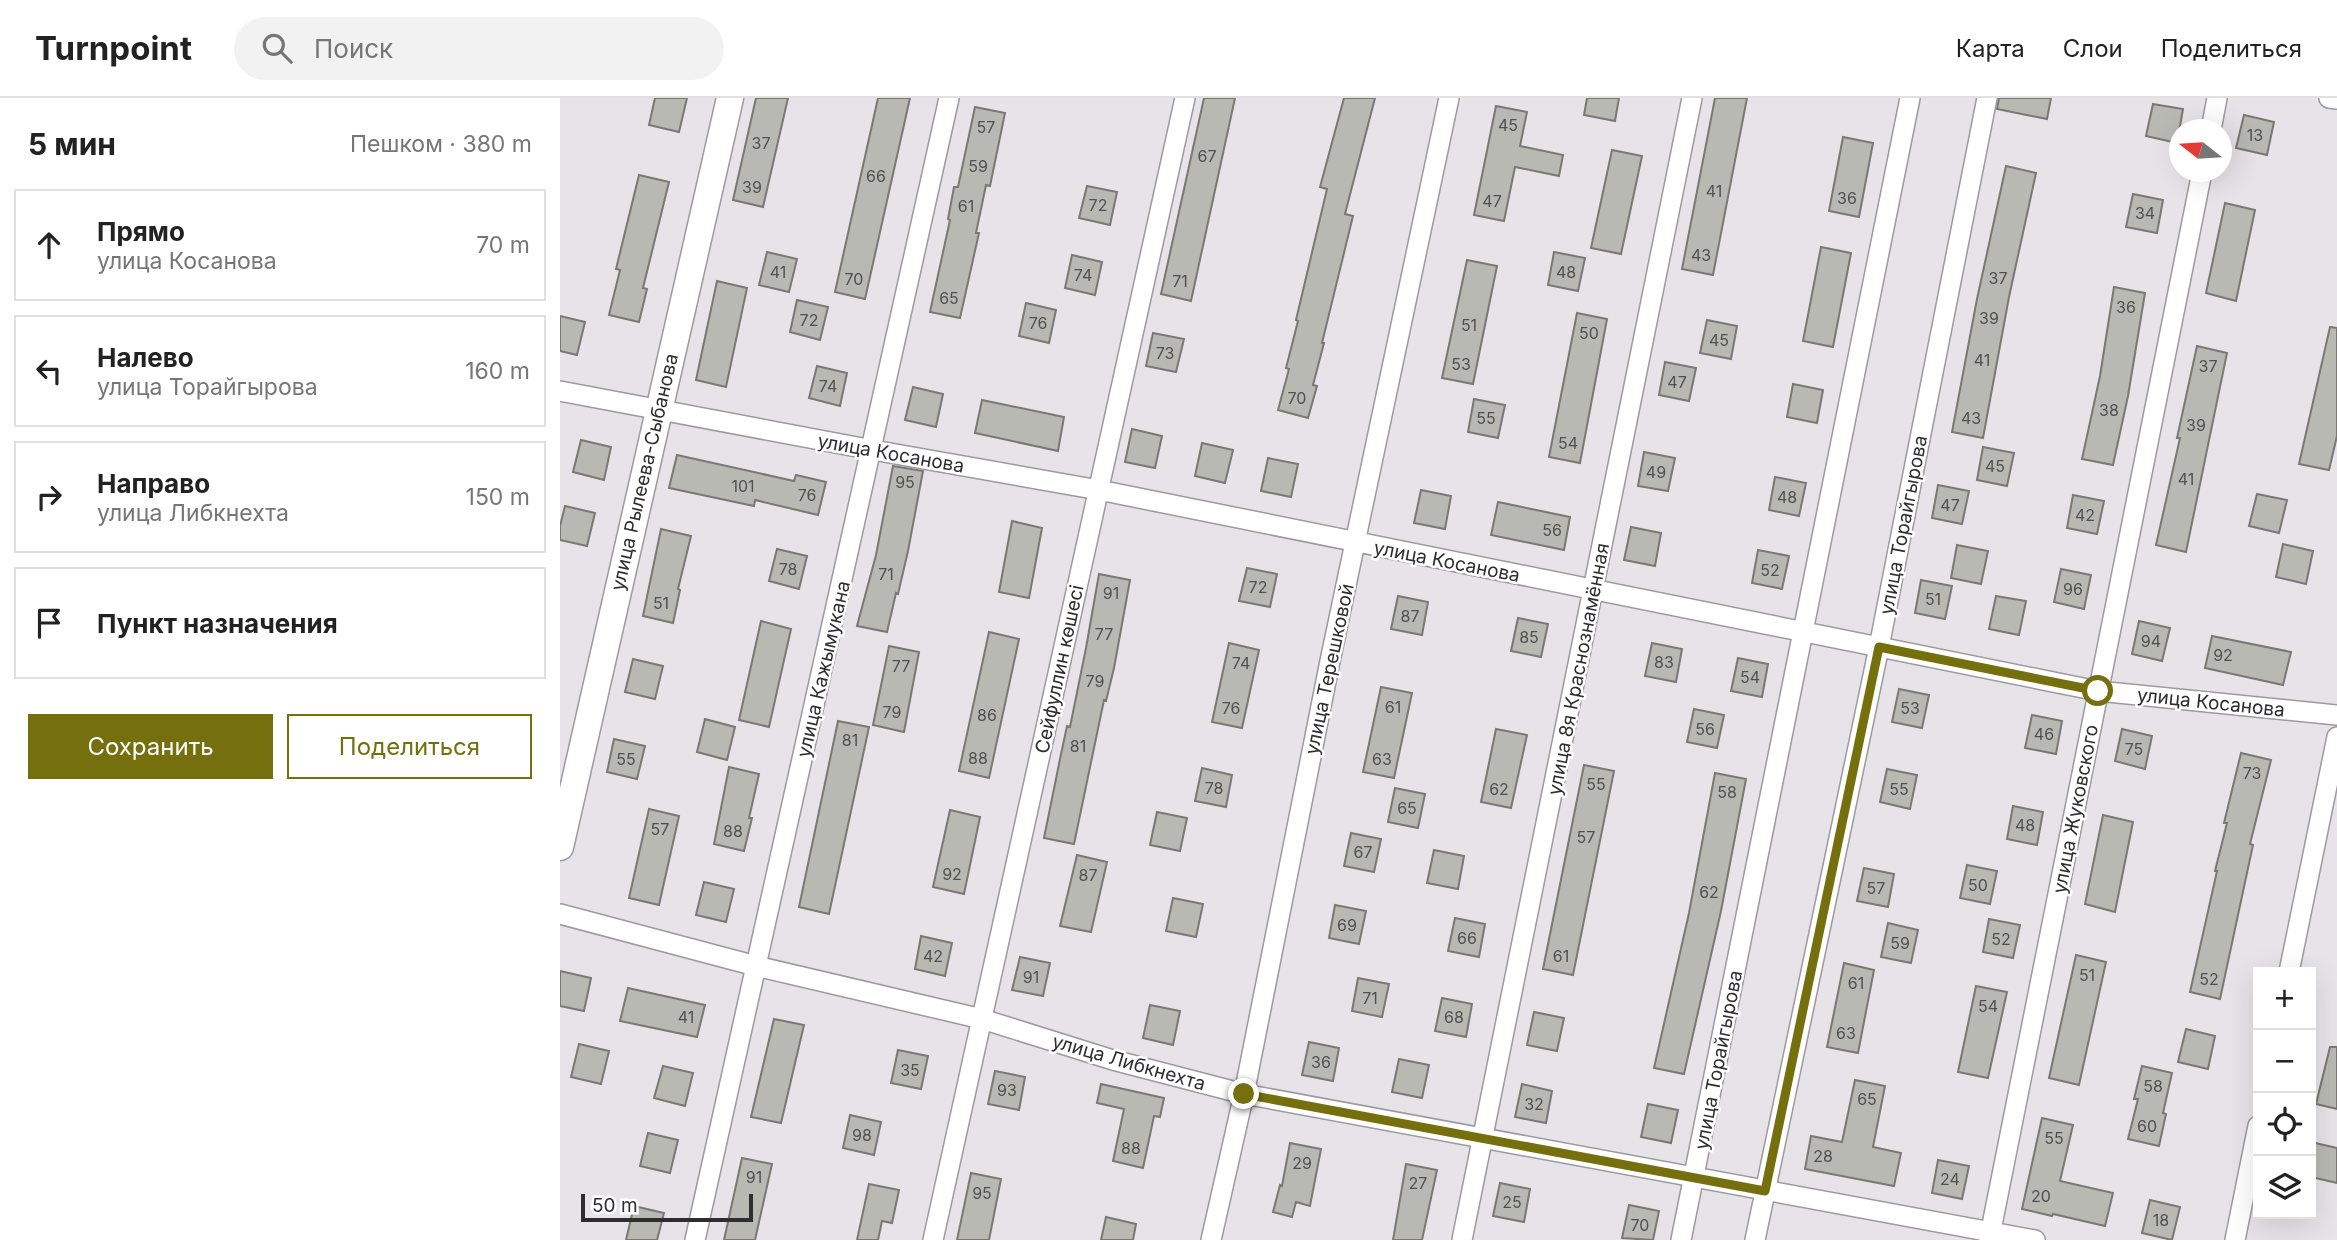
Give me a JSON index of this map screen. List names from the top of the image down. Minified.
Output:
{"streets":{"street":["улица Косанова","улица Рылеева-Сыбанова","улица Торайгырова","улица Кажымукана","Сейфуллин көшесі","улица Терешковой","улица 8я Краснознамённая","улица Жуковского","улица Либкнехта"]},"crossings":[["улица Косанова","улица Рылеева-Сыбанова"],["улица Косанова","улица Торайгырова"],["улица Косанова","улица Кажымукана"],["улица Косанова","Сейфуллин көшесі"],["улица Косанова","улица Терешковой"],["улица Косанова","улица 8я Краснознамённая"],["улица Косанова","улица Жуковского"],["улица Торайгырова","улица Либкнехта"],["улица Кажымукана","улица Либкнехта"],["Сейфуллин көшесі","улица Либкнехта"],["улица Терешковой","улица Либкнехта"],["улица 8я Краснознамённая","улица Либкнехта"],["улица Жуковского","улица Либкнехта"]],"house_numbers":["45","57","13","37","67","59","66","39","41","36","47","72","61","34","43","41","48","74","37","70","71","65","36","39","72","76","51","50","45","73","41","53","37","47","74","70","38","55","43","39","54","45","49","41","95","101","76","48","47","42","56","78","52","71","72","96","91","51","51","87","77","85","94","92","83","74","77","54","79","61","76","53","79","86","56","46","81","81","75","88","55","63","73","55","78","62","55","58","65","48","57","88","57","67","92","87","50","57","62","69","66","52","59","42","61","51","91","52","61","71","54","41","68","63","36","35","58","93","65","32","60","98","55","88","28","29","91","24","27","95","20","25","18","70"],"scale_bar":"50 m","north":"left","page":{"header":"Turnpoint","search":"Поиск","nav":["Карта","Слои","Поделиться"],"heading":["5 мин","Пешком · 380 m"],"list":[["Прямо","улица Косанова","70 m"],["Налево","улица Торайгырова","160 m"],["Направо","улица Либкнехта","150 m"],"Пункт назначения"],"buttons":["Сохранить","Поделиться"],"map_buttons":["+","−"],"scale":"50 m"}}
